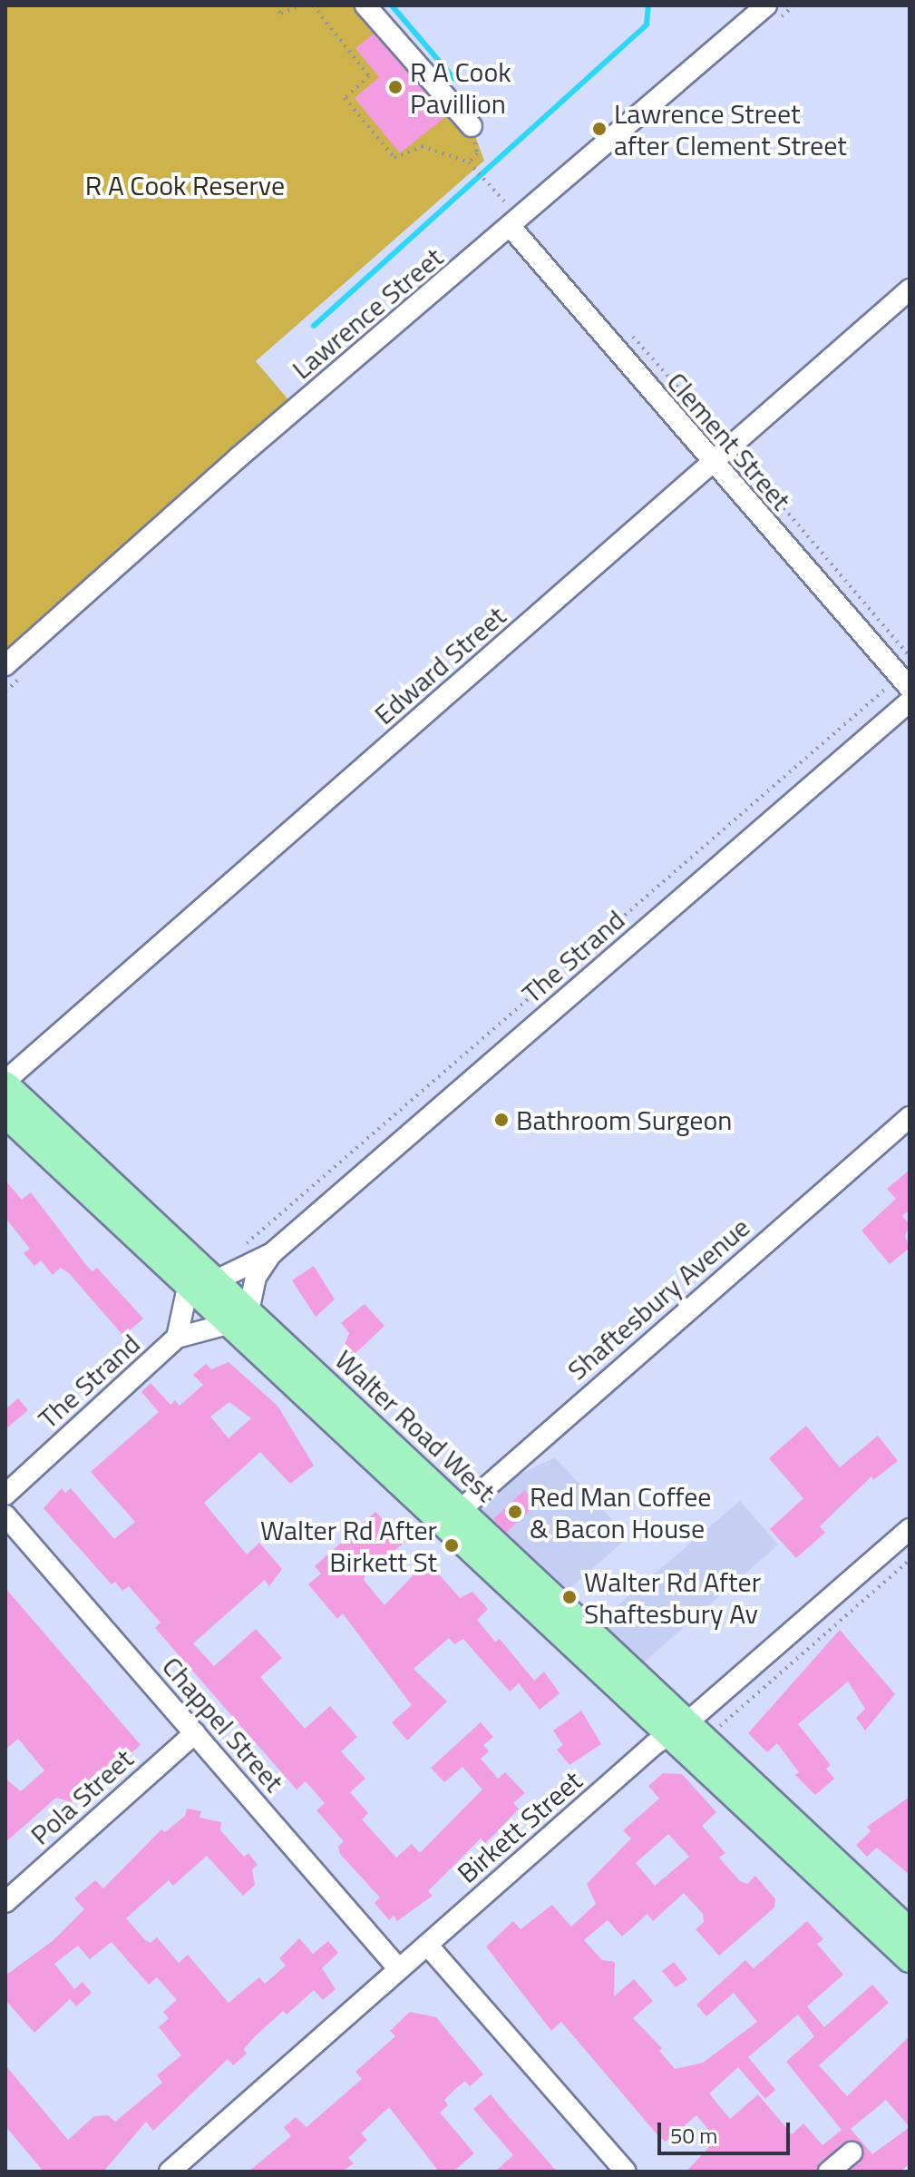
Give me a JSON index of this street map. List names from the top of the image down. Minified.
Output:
{"streets":{"main road":["Walter Road West"],"street":["Lawrence Street","Clement Street","Edward Street","The Strand","Shaftesbury Avenue","Chappel Street","Pola Street","Birkett Street"]},"crossings":[["Lawrence Street","Clement Street"],["Clement Street","Edward Street"],["Edward Street","Walter Road West"],["The Strand","Walter Road West"],["Shaftesbury Avenue","Walter Road West"],["Walter Road West","Birkett Street"],["Chappel Street","Pola Street"],["Chappel Street","Birkett Street"]],"parks":["R A Cook Reserve"],"places":["R A Cook Pavillion","Lawrence Street after Clement Street","Bathroom Surgeon","Red Man Coffee & Bacon House","Walter Rd After Birkett St","Walter Rd After Shaftesbury Av"],"scale_bar":"50 m"}
